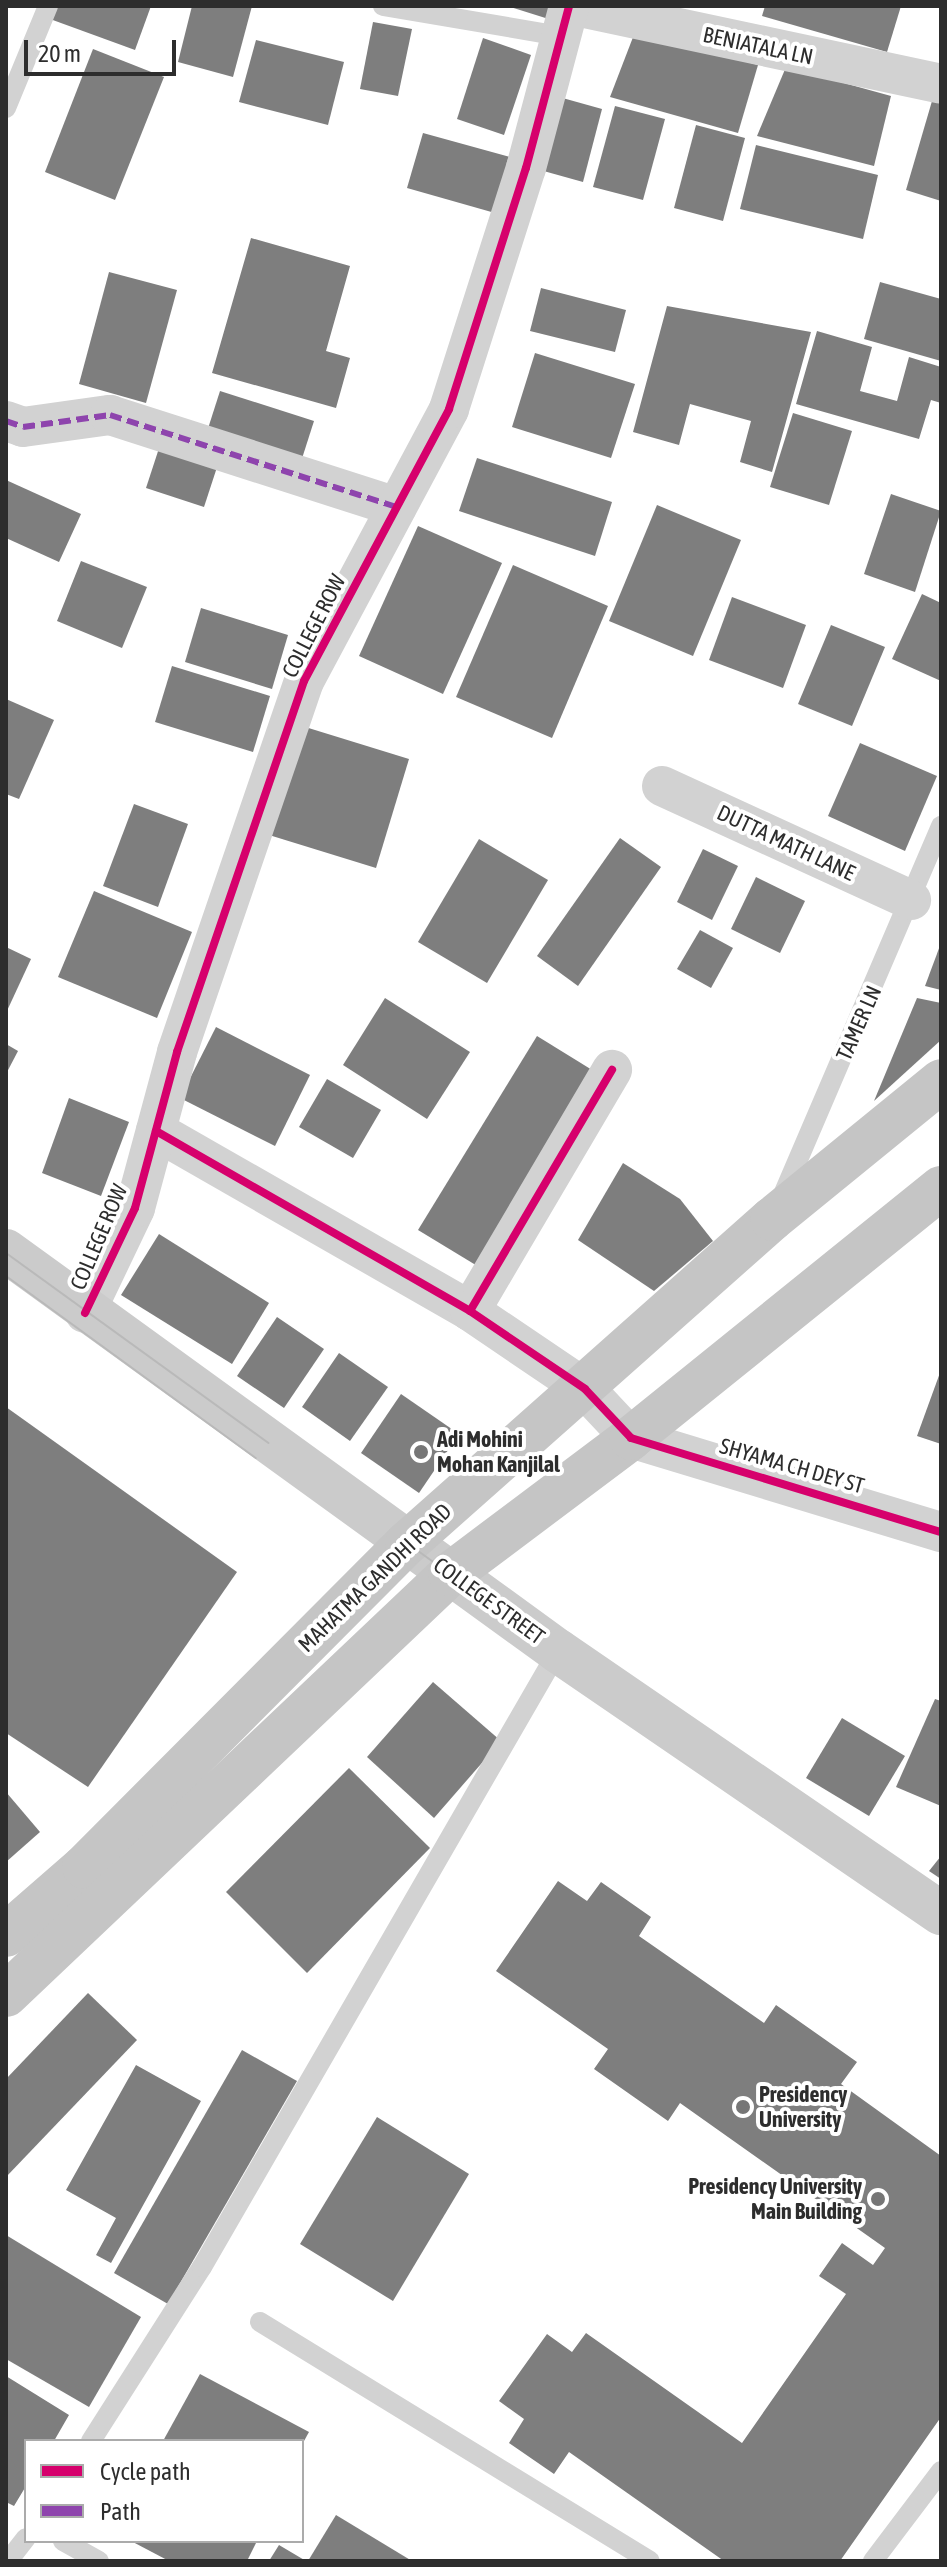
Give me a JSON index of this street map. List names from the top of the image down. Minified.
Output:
{"streets":{"main road":["MAHATMA GANDHI ROAD","COLLEGE STREET"],"street":["BENIATALA LN","COLLEGE ROW","DUTTA MATH LANE","SHYAMA CH DEY ST"],"lane":["TAMER LN"]},"crossings":[["BENIATALA LN","COLLEGE ROW"],["COLLEGE ROW","COLLEGE STREET"],["DUTTA MATH LANE","TAMER LN"],["TAMER LN","MAHATMA GANDHI ROAD"],["MAHATMA GANDHI ROAD","COLLEGE STREET"]],"places":["Adi Mohini Mohan Kanjilal","Presidency University","Presidency University Main Building"],"legend":["Cycle path","Path"],"scale_bar":"20 m"}
